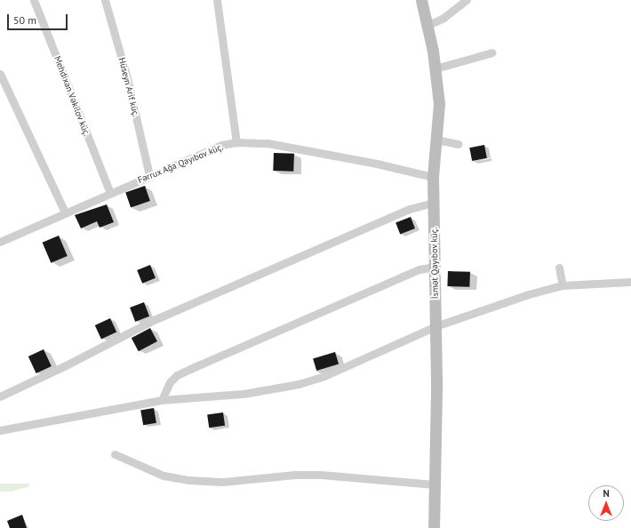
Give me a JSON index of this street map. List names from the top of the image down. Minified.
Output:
{"streets":{"street":["Hüseyn Arif küç.","Mehdixan Vəkilov küç.","Fərrux Ağa Qayıbov küç.","İsmət Qayıbov küç."]},"crossings":[["Hüseyn Arif küç.","Fərrux Ağa Qayıbov küç."],["Mehdixan Vəkilov küç.","Fərrux Ağa Qayıbov küç."],["Fərrux Ağa Qayıbov küç.","İsmət Qayıbov küç."]],"scale_bar":"50 m","north":"top"}
